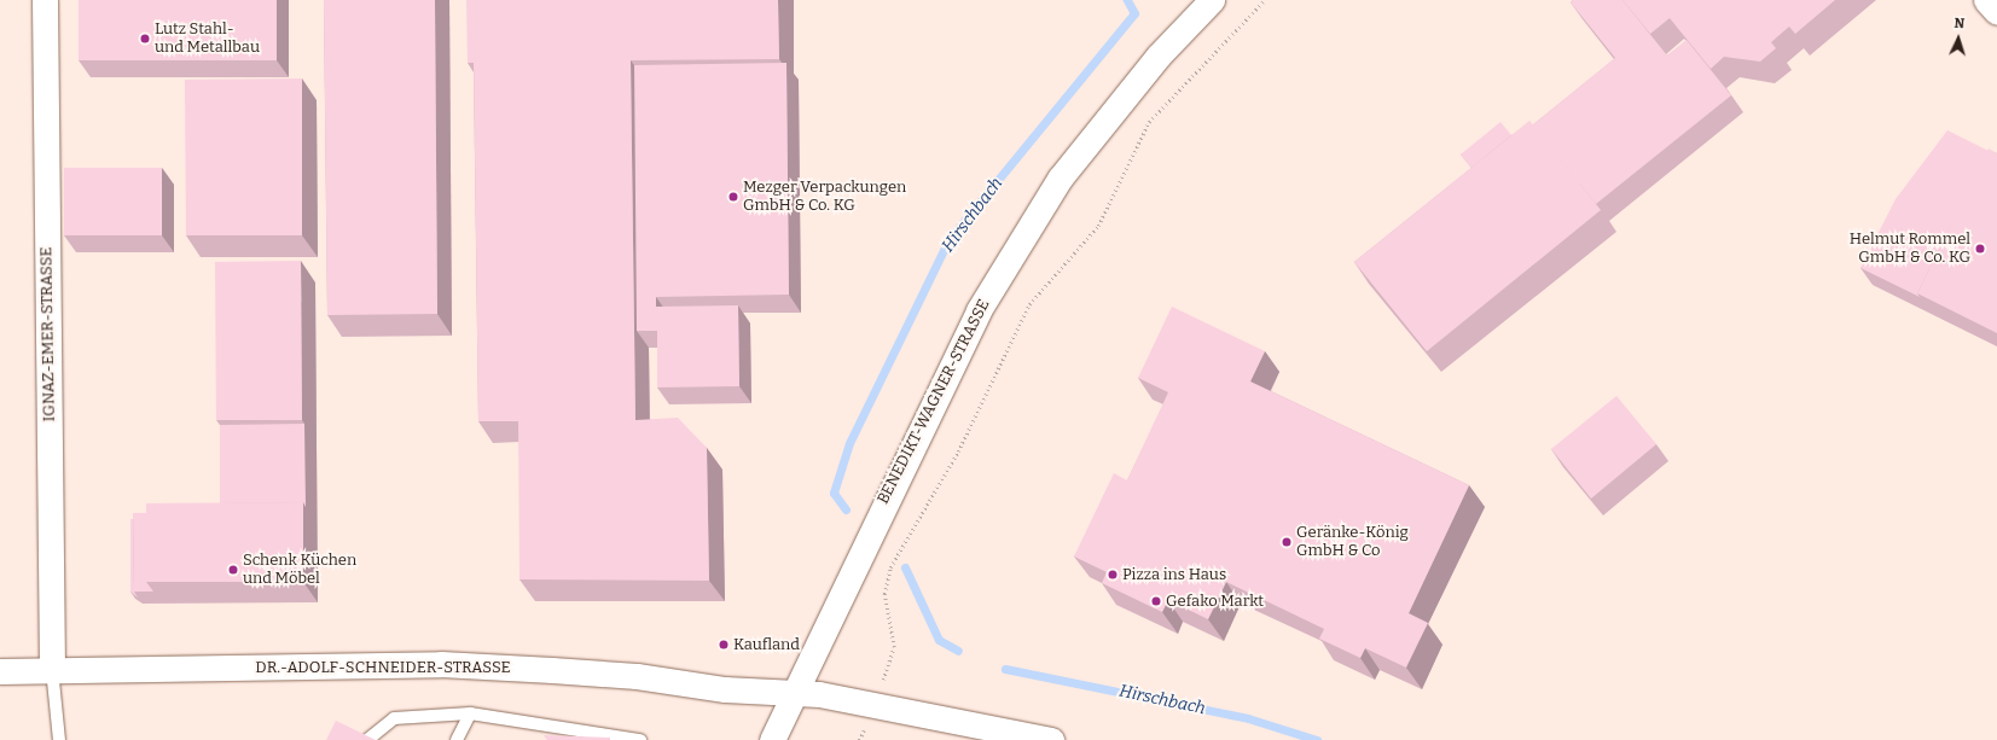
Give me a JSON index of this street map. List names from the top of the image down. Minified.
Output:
{"streets":{"street":["IGNAZ-EMER-STRASSE","BENEDIKT-WAGNER-STRASSE","DR.-ADOLF-SCHNEIDER-STRASSE"]},"crossings":[["IGNAZ-EMER-STRASSE","DR.-ADOLF-SCHNEIDER-STRASSE"],["BENEDIKT-WAGNER-STRASSE","DR.-ADOLF-SCHNEIDER-STRASSE"]],"water":["Hirschbach"],"places":["Lutz Stahl- und Metallbau","Mezger Verpackungen GmbH & Co. KG","Helmut Rommel GmbH & Co. KG","Geränke-König GmbH & Co","Schenk Küchen und Möbel","Pizza ins Haus","Gefako Markt","Kaufland"],"north":"top"}
